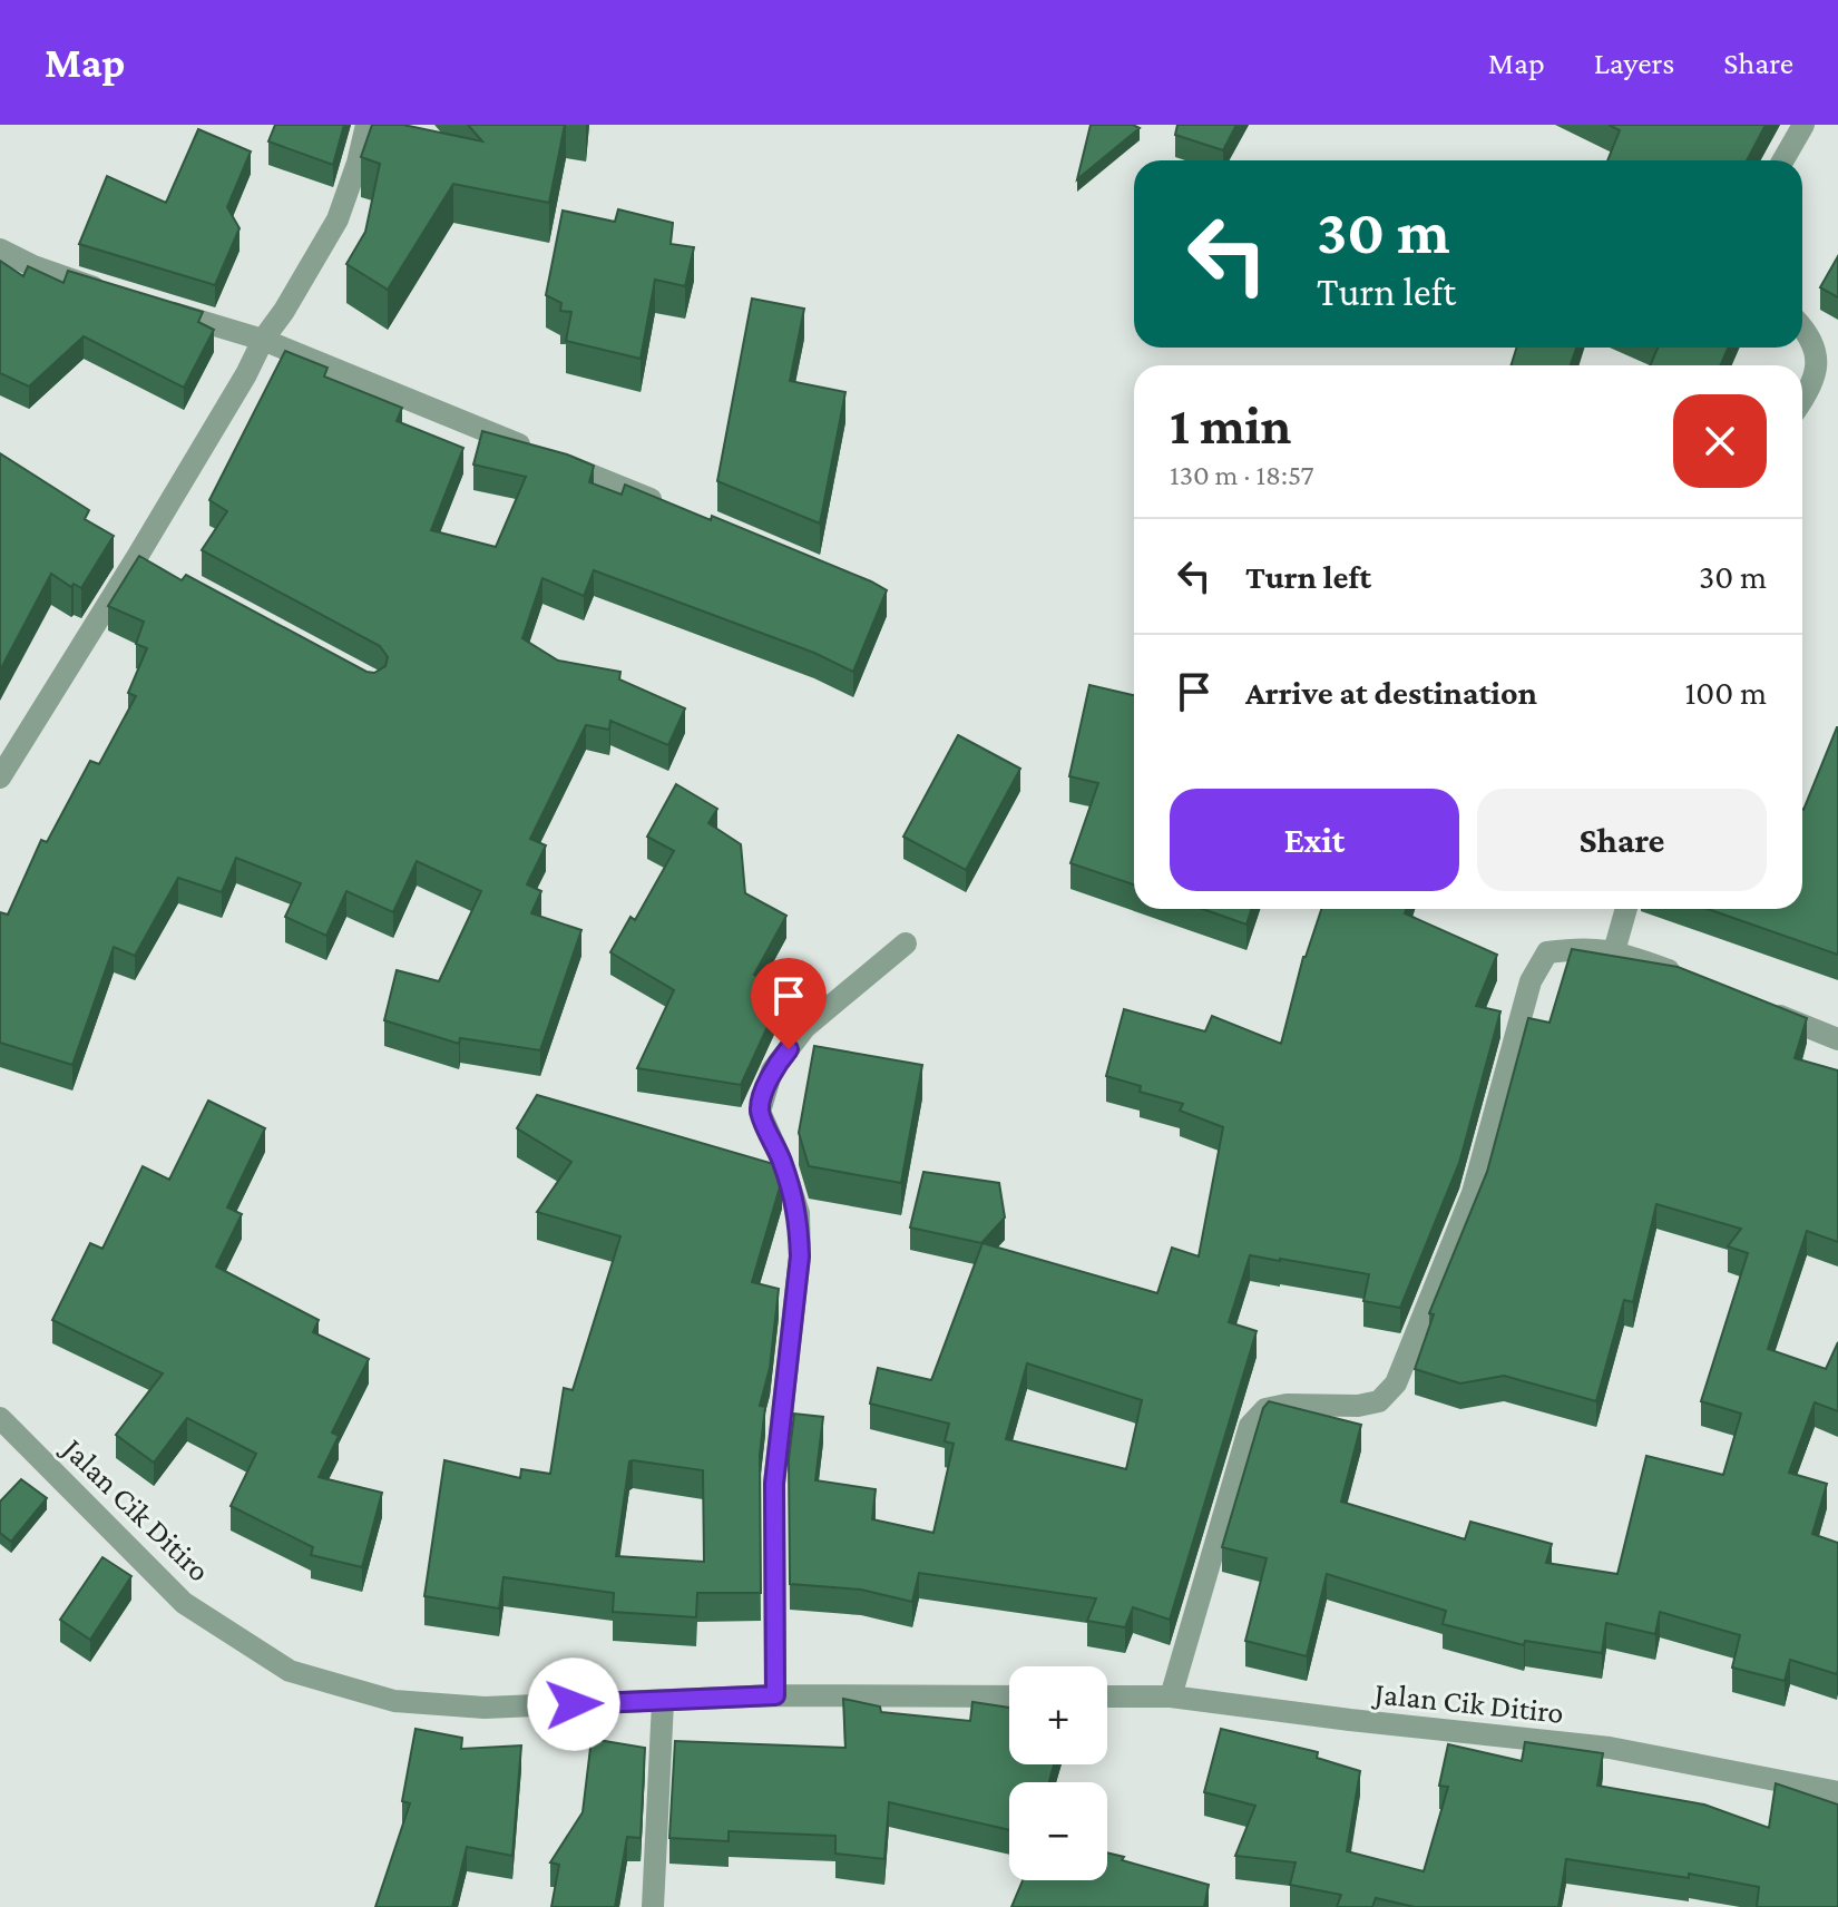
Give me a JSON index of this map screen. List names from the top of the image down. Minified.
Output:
{"streets":{"street":["Jalan Cik Ditiro"]},"page":{"header":"Map","nav":["Map","Layers","Share"],"turn":["30 m","Turn left"],"heading":["1 min","130 m · 18:57"],"list":[{"name":"Turn left","value":"30 m"},{"name":"Arrive at destination","value":"100 m"}],"buttons":["Exit","Share"],"map_buttons":["+","−"]}}
